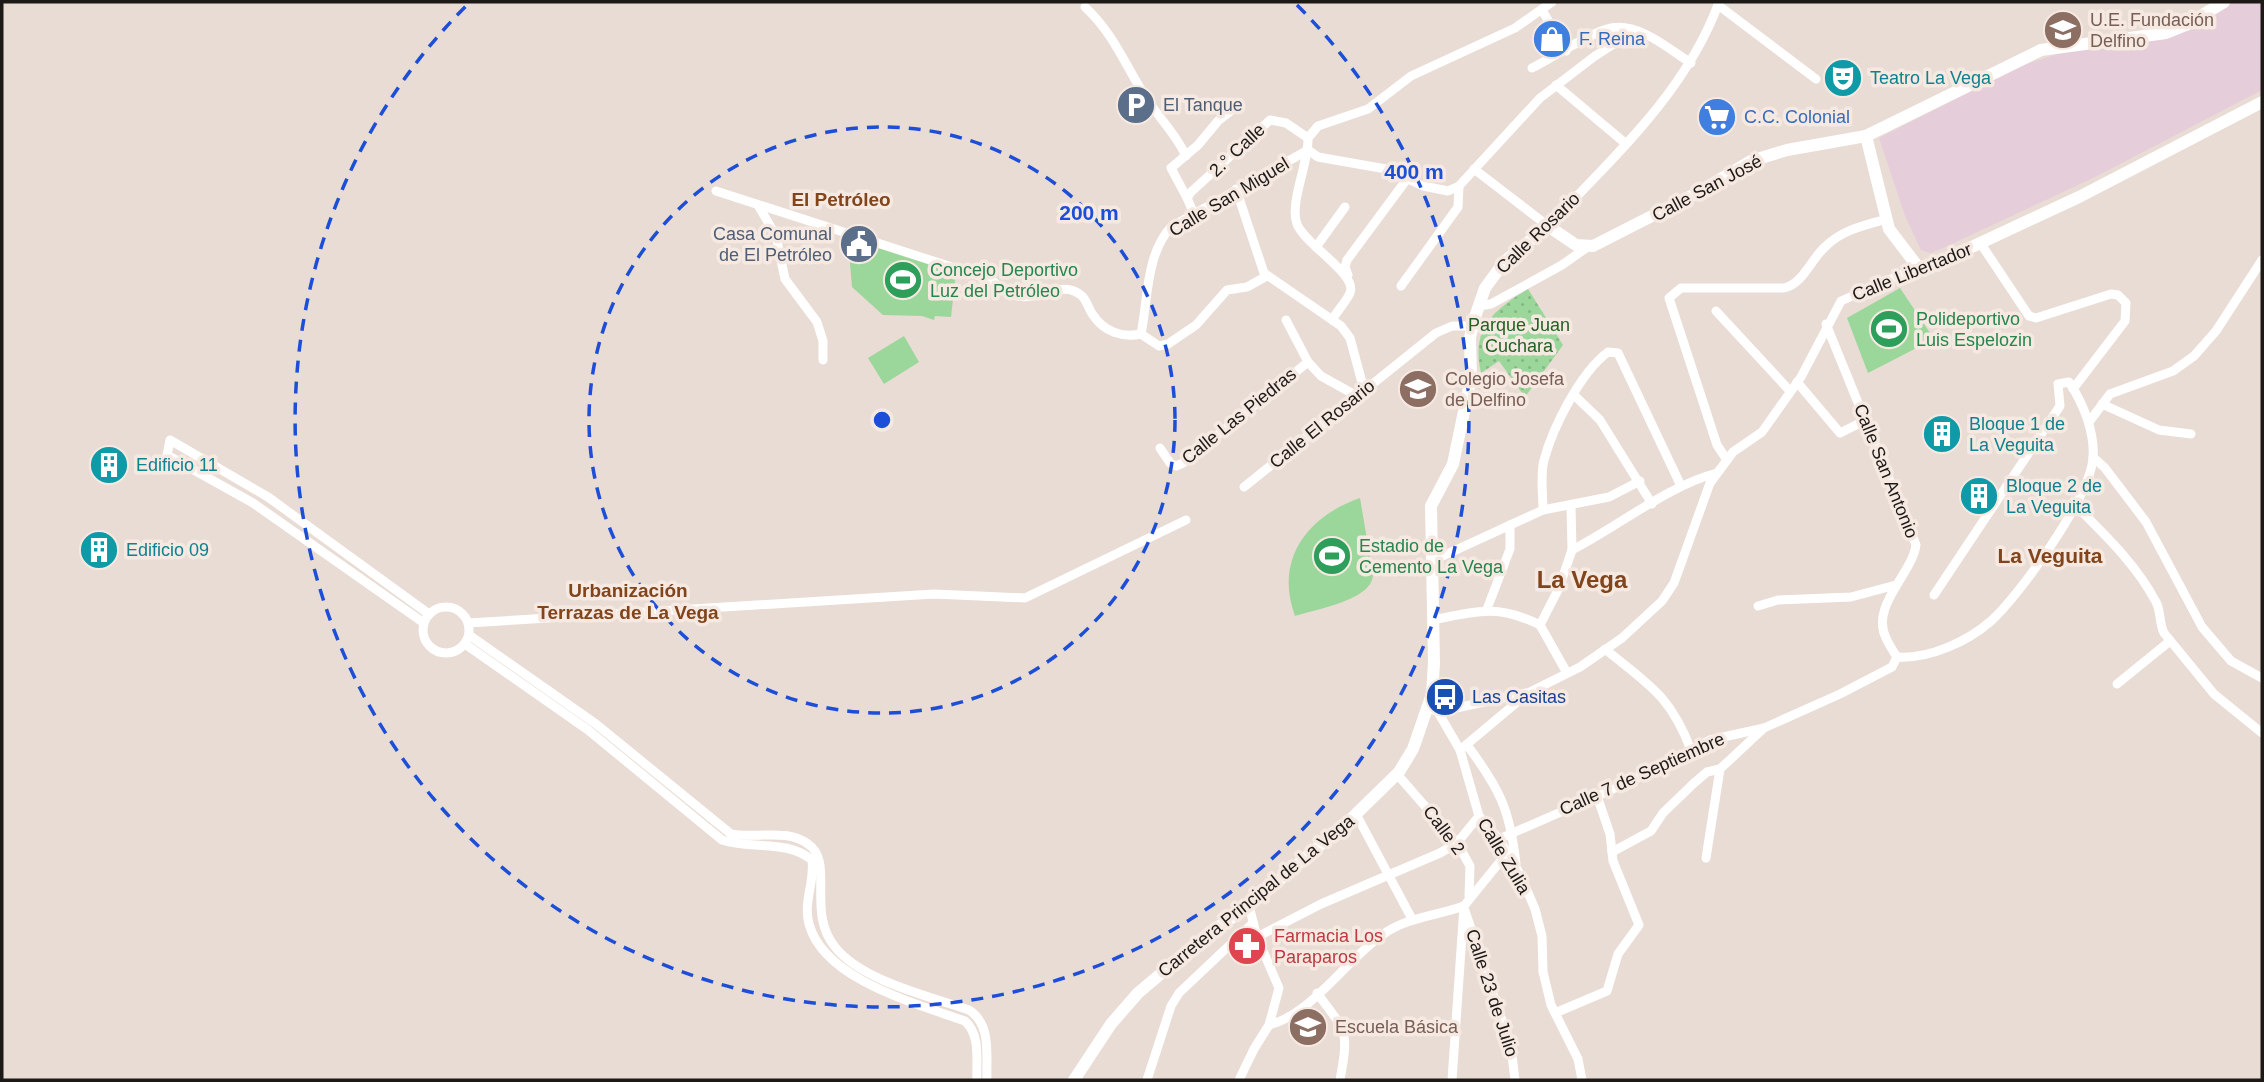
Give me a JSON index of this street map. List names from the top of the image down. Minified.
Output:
{"streets":{"street":["2.° Calle","Calle San José","Calle San Miguel","Calle Rosario","Calle Libertador","Calle Las Piedras","Calle El Rosario","Calle San Antonio","Calle 7 de Septiembre","Calle 2","Calle Zulia","Carretera Principal de La Vega","Calle 23 de Julio"]},"crossings":[["2.° Calle","Calle San Miguel"],["Calle Rosario","Calle El Rosario"],["Calle Rosario","Carretera Principal de La Vega"],["Calle Libertador","Calle San Antonio"],["Calle Libertador","Calle Zulia"],["Calle Las Piedras","Calle El Rosario"],["Calle San Antonio","Calle 7 de Septiembre"],["Calle 7 de Septiembre","Calle Zulia"],["Calle 2","Carretera Principal de La Vega"]],"districts":["El Petróleo","La Veguita","La Vega","Urbanización Terrazas de La Vega"],"parks":["Parque Juan Cuchara"],"places":{"school or university":["U.E. Fundación Delfino","Colegio Josefa de Delfino","Escuela Básica"],"shop":["F. Reina"],"theatre":["Teatro La Vega"],"parking":["El Tanque"],"supermarket":["C.C. Colonial"],"public building":["Casa Comunal de El Petróleo"],"sports":["Concejo Deportivo Luz del Petróleo","Polideportivo Luis Espelozin","Estadio de Cemento La Vega"],"building":["Bloque 1 de La Veguita","Edificio 11","Bloque 2 de La Veguita","Edificio 09"],"bus stop":["Las Casitas"],"pharmacy":["Farmacia Los Paraparos"]},"rings":["400 m","200 m"]}
